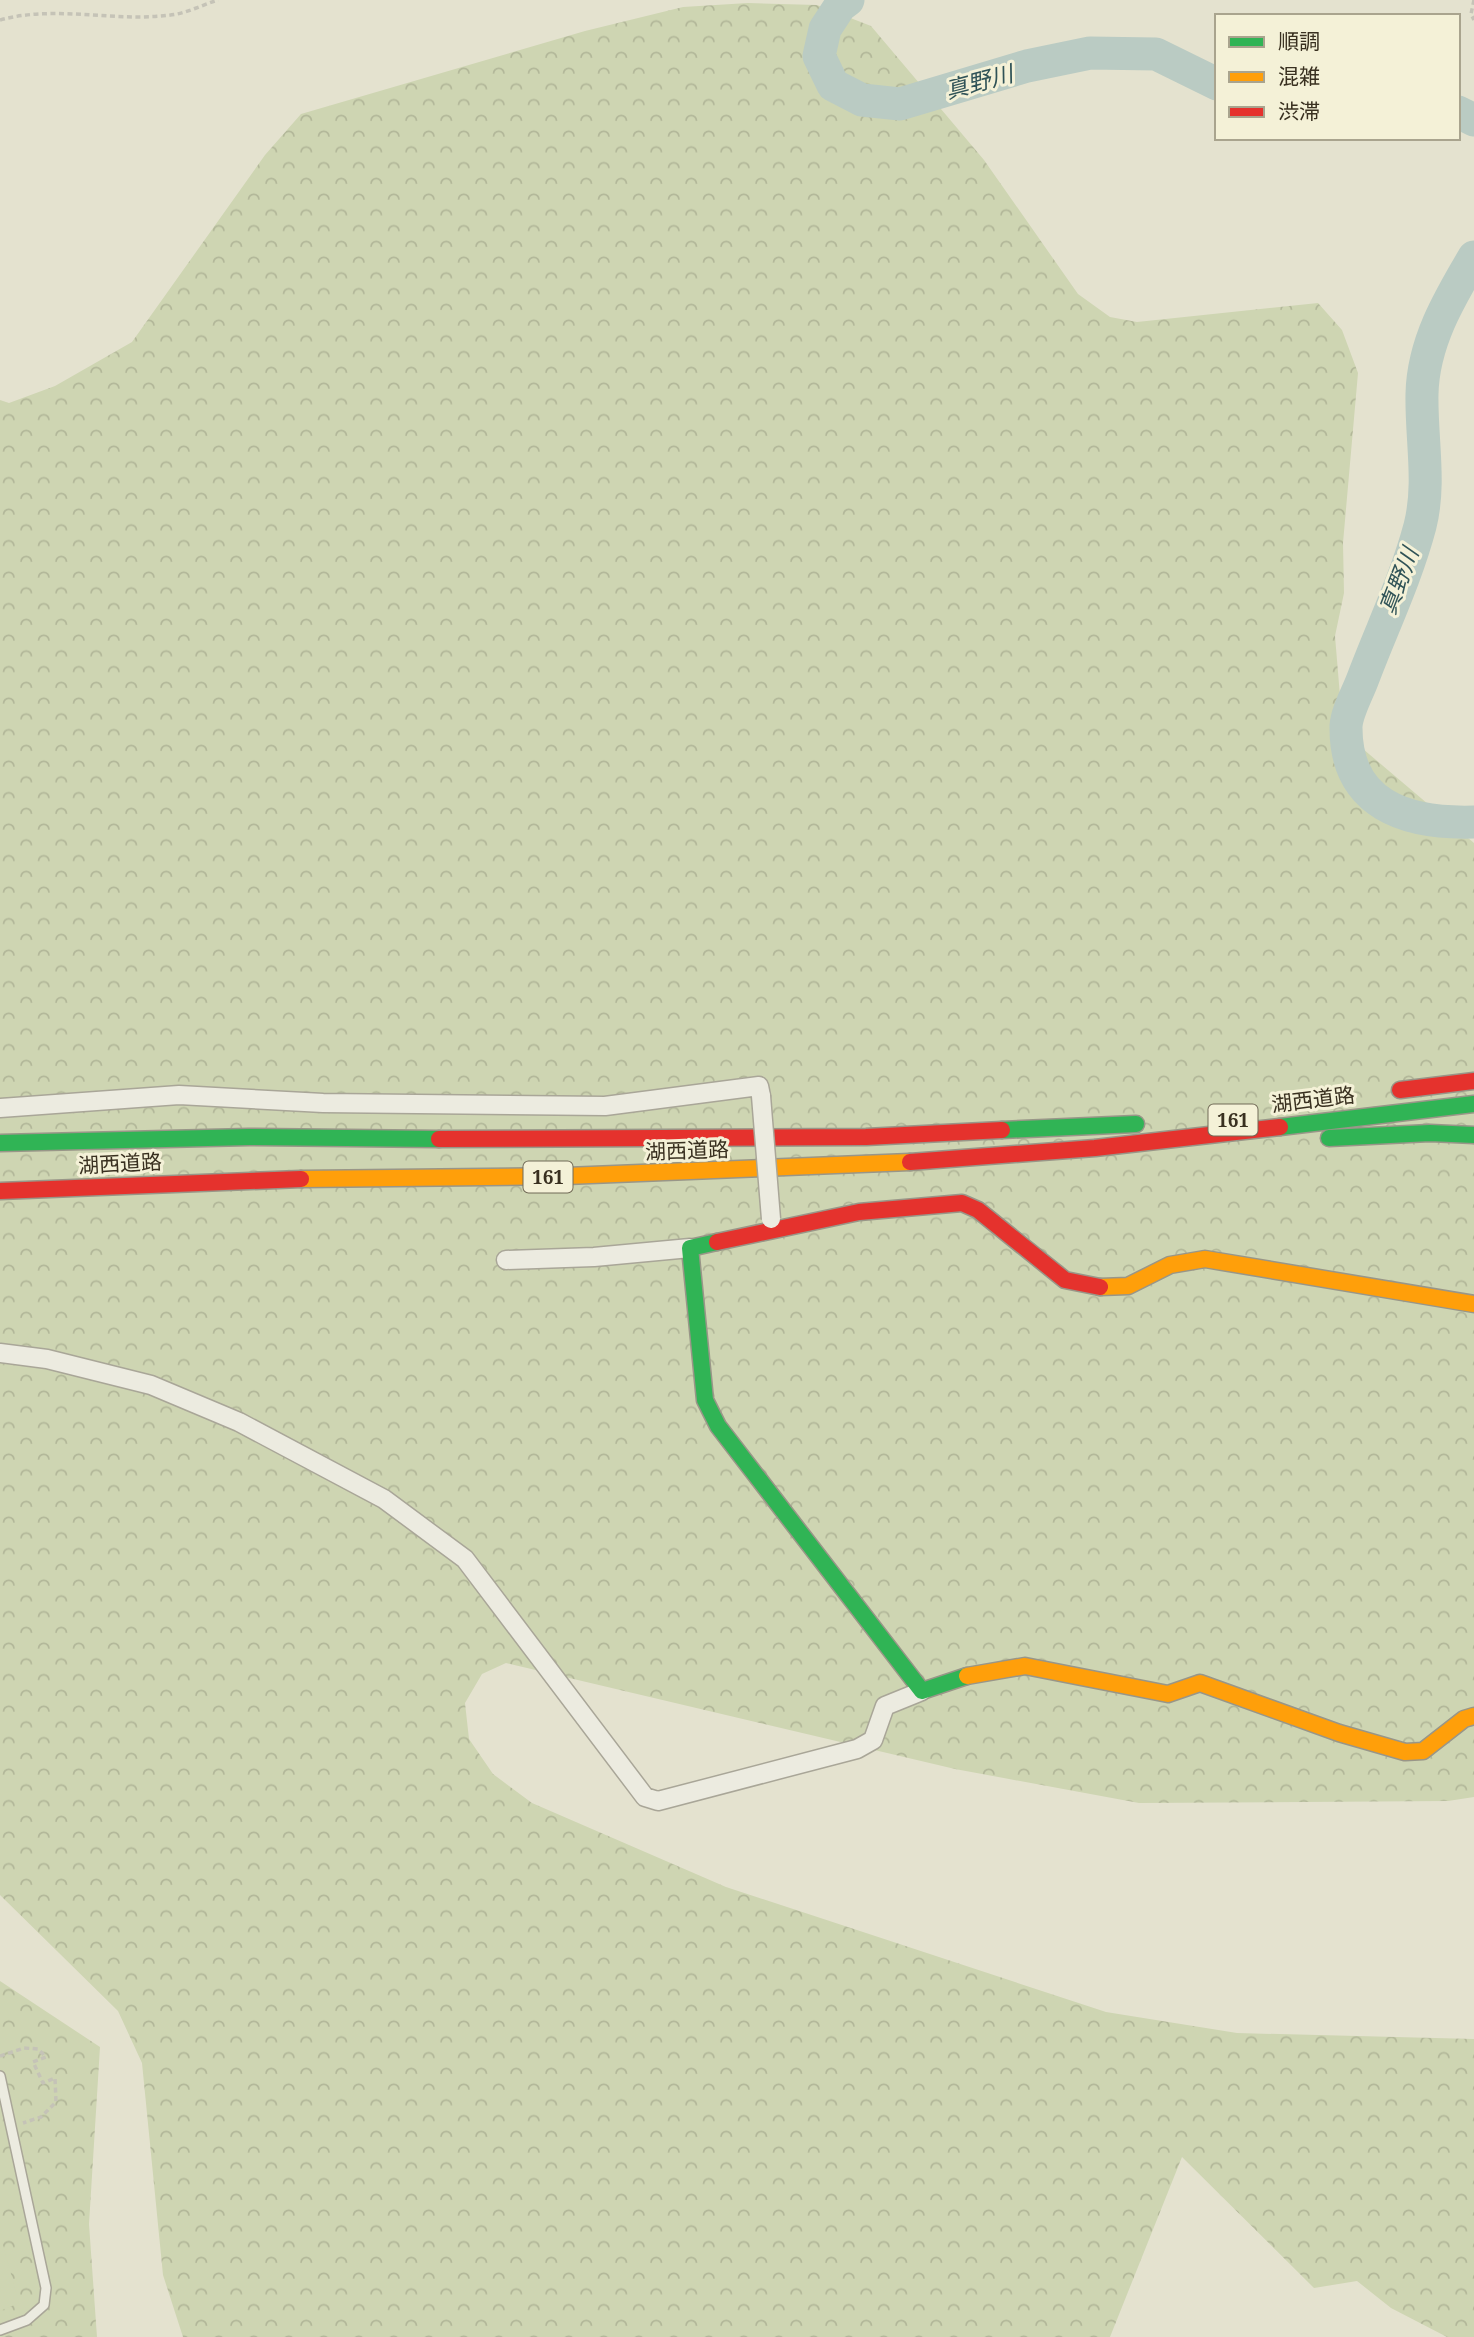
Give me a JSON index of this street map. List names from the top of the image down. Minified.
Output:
{"streets":{"main road":["湖西道路","161"]},"water":["真野川"],"legend":["順調","混雑","渋滞"]}
